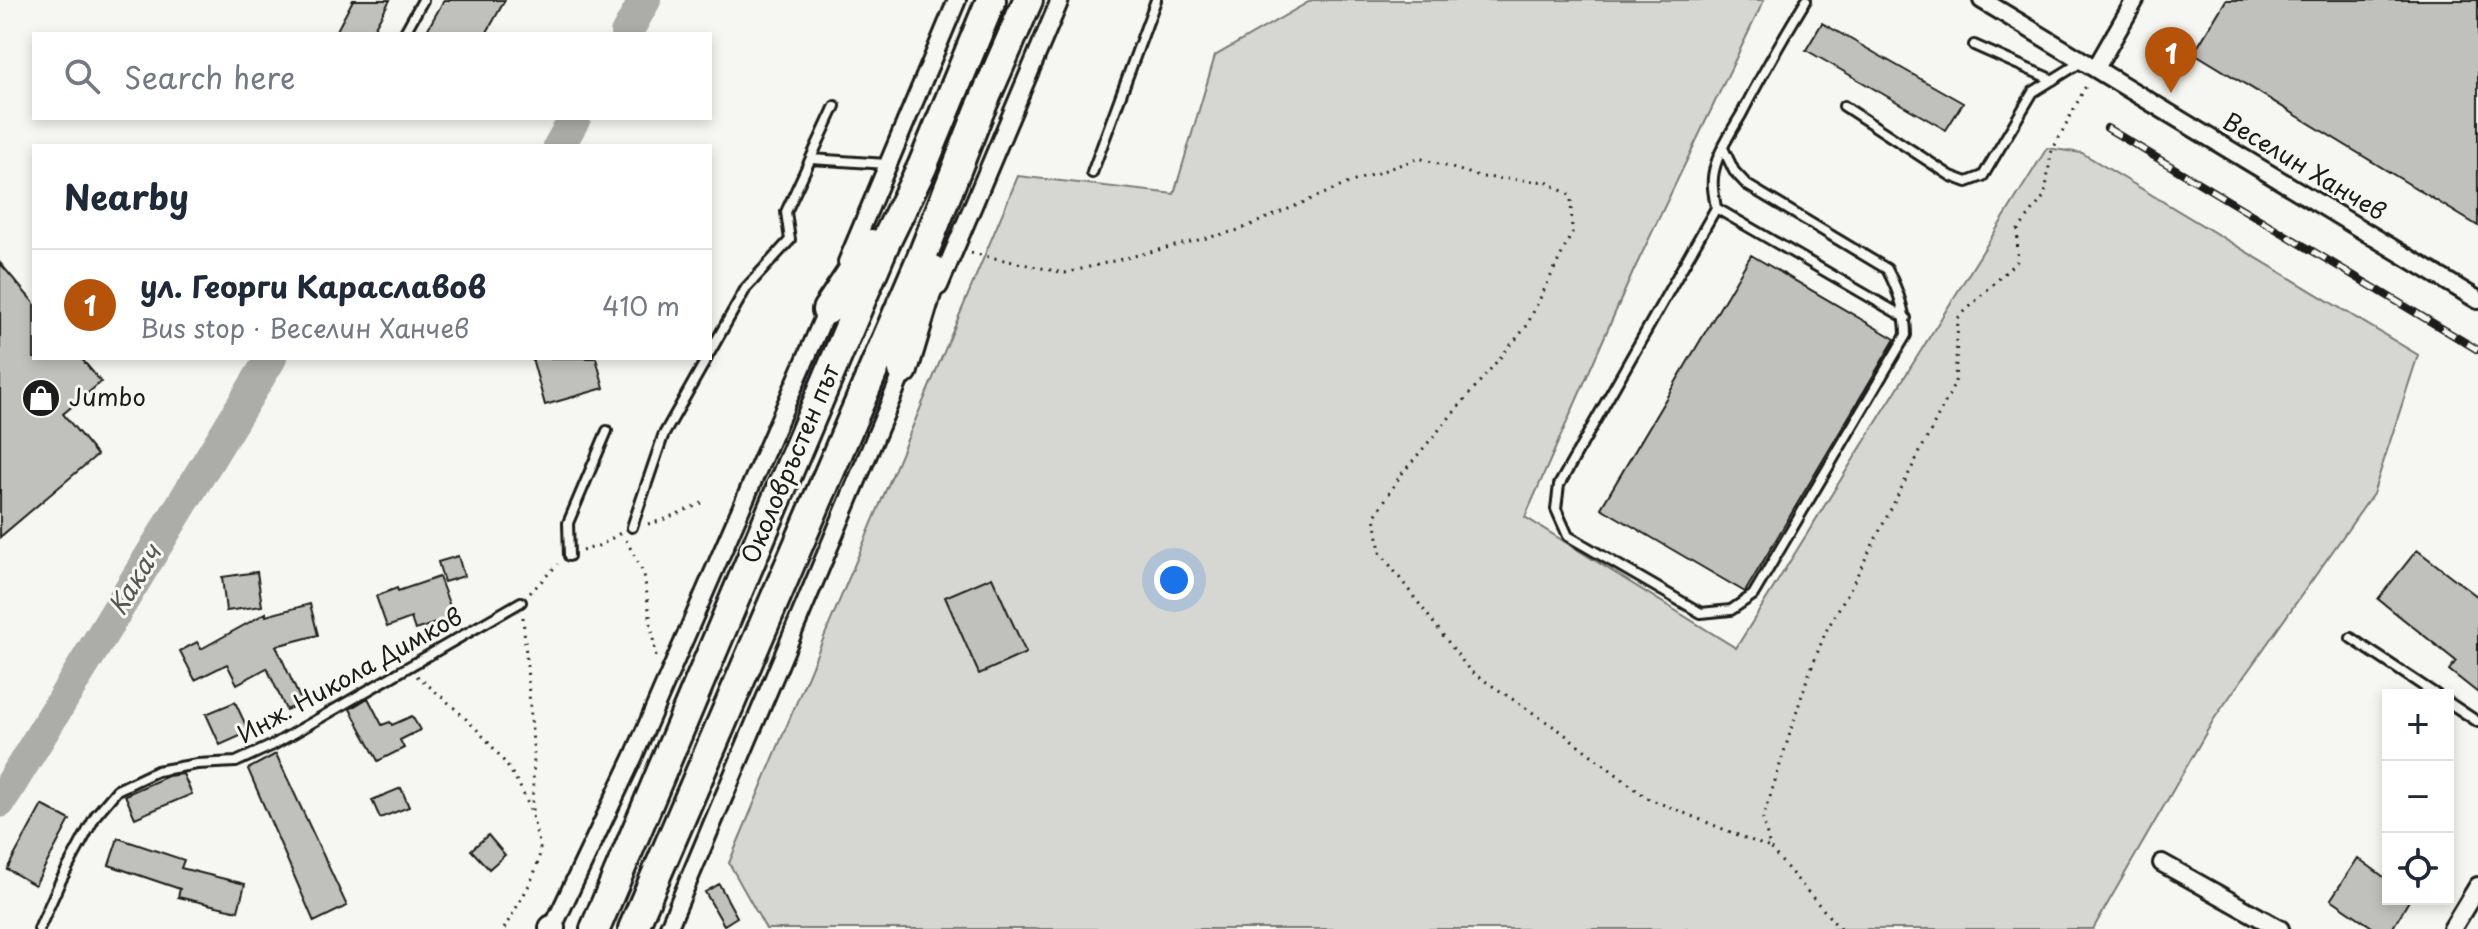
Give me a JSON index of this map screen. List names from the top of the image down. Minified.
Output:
{"streets":{"highway":["Околовръстен път"],"street":["Веселин Ханчев"],"lane":["Инж. Никола Димков"]},"water":["Какач"],"places":{"shop":["Jumbo"]},"page":{"pins":"1","search":"Search here","heading":"Nearby","list":[{"mark":"1","name":"ул. Георги Караславов","note":"Bus stop · Веселин Ханчев","value":"410 m"}],"map_buttons":["+","−"]}}
